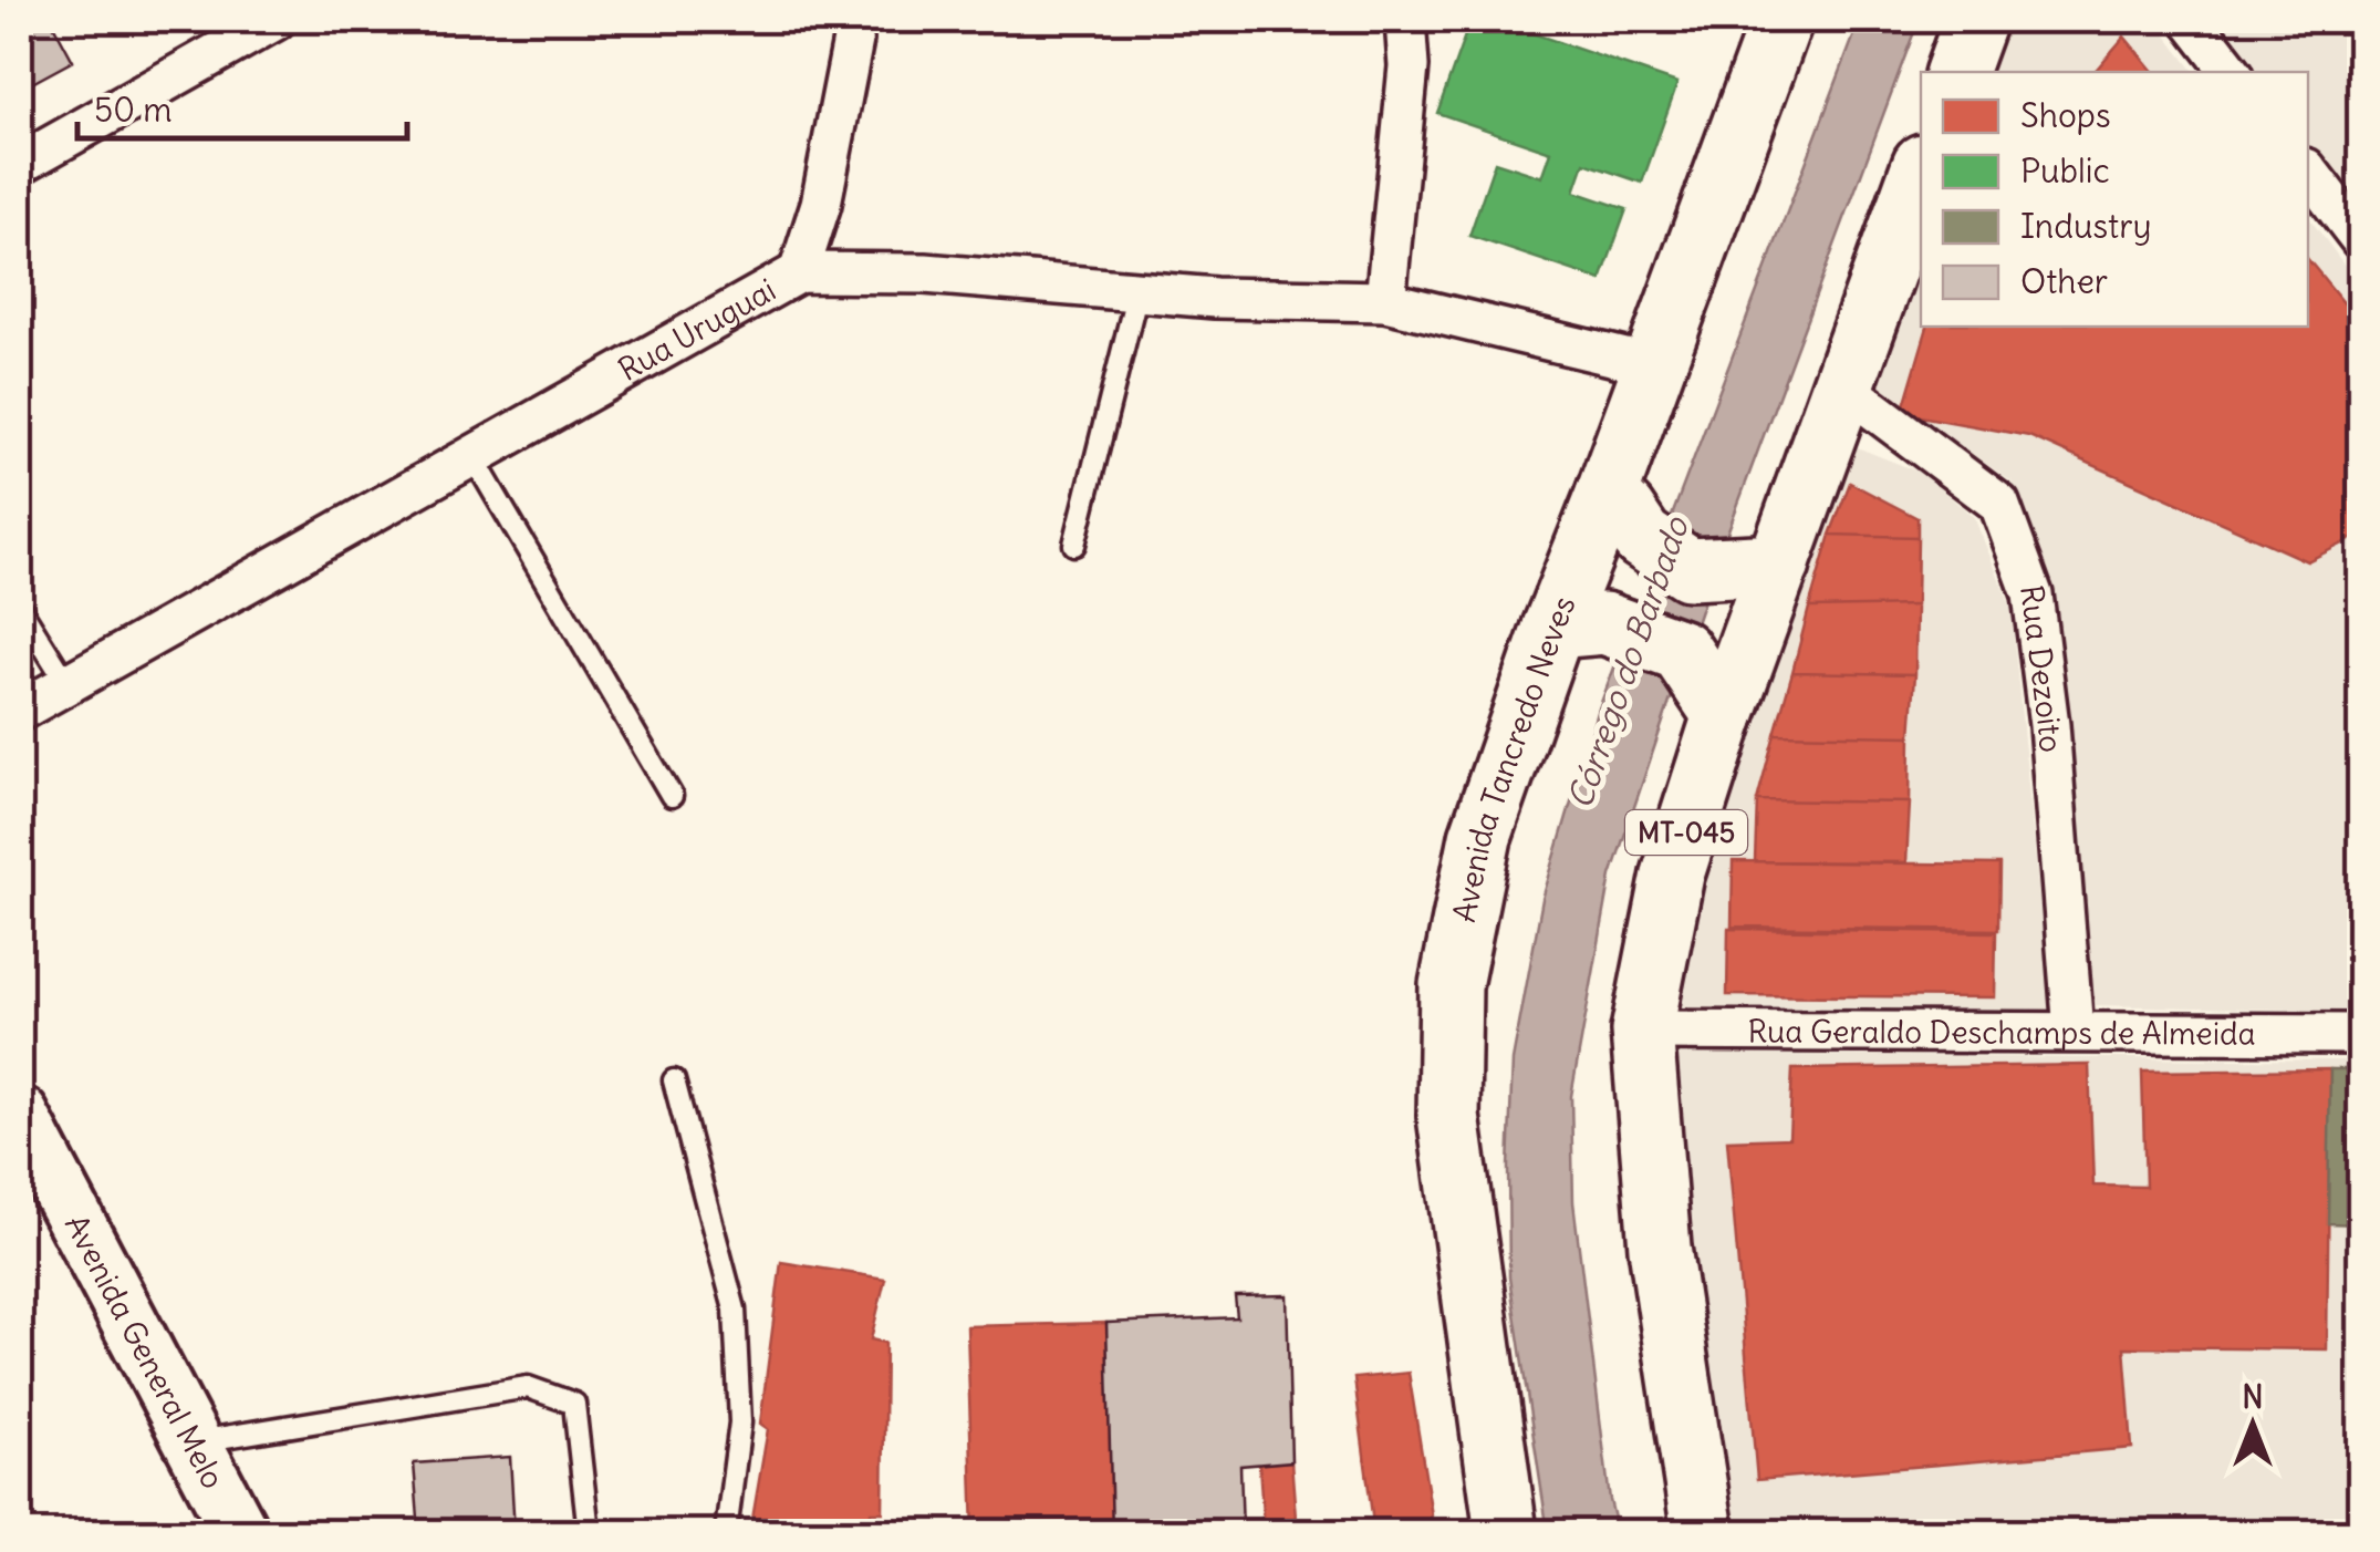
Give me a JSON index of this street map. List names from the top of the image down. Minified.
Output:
{"streets":{"main road":["Avenida Tancredo Neves","MT-045","Avenida General Melo"],"street":["Rua Uruguai","Rua Dezoito","Rua Geraldo Deschamps de Almeida"]},"crossings":[["Rua Uruguai","Avenida Tancredo Neves"],["Rua Dezoito","MT-045"],["Rua Dezoito","Rua Geraldo Deschamps de Almeida"],["MT-045","Rua Geraldo Deschamps de Almeida"]],"water":["Córrego do Barbado"],"legend":["Shops","Public","Industry","Other"],"scale_bar":"50 m","north":"top"}
